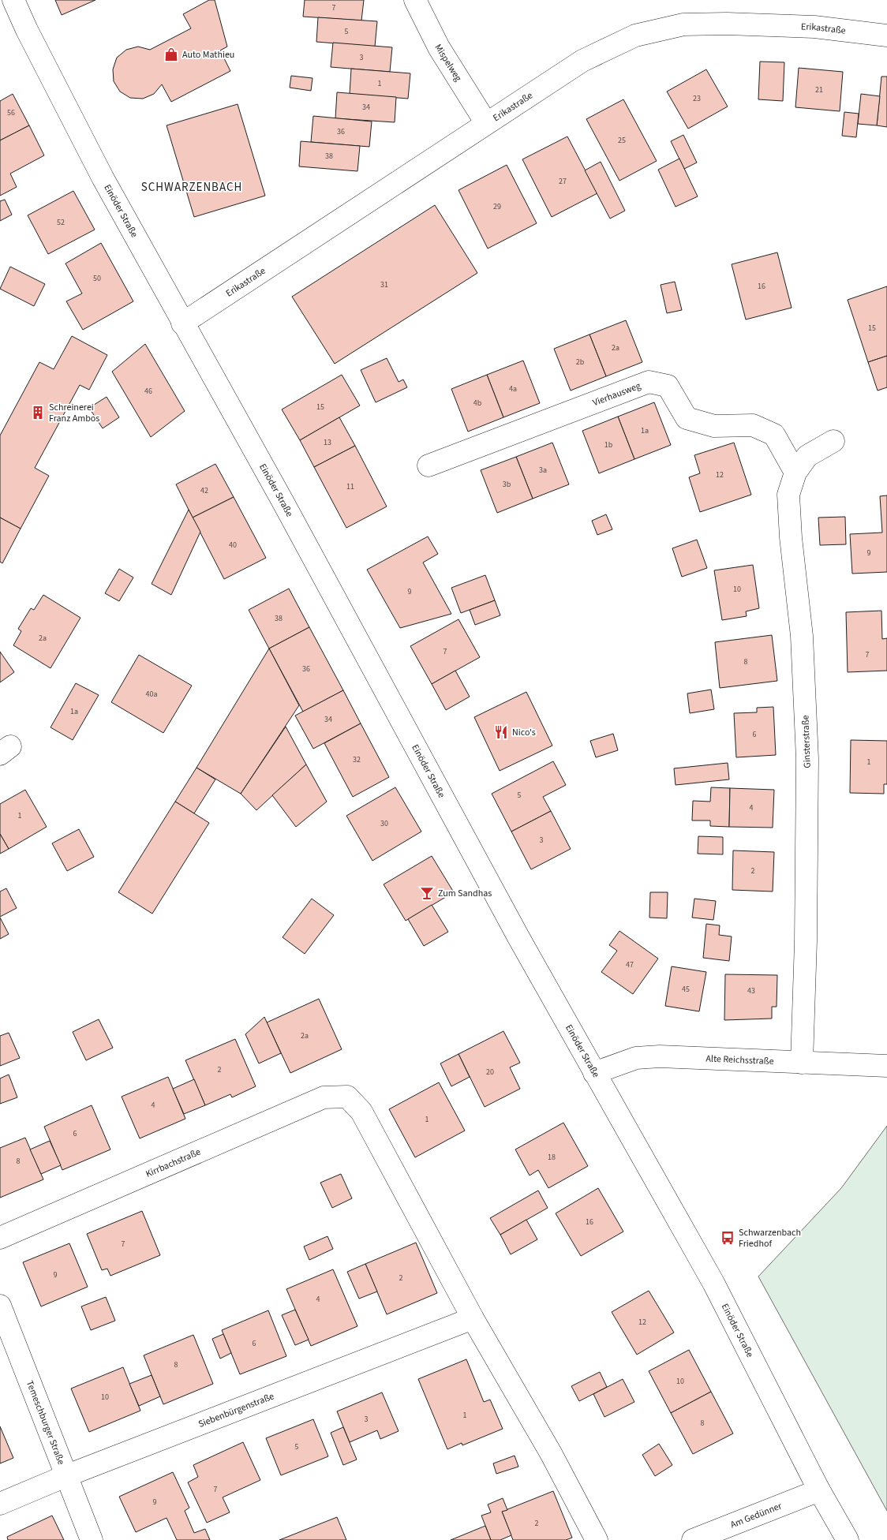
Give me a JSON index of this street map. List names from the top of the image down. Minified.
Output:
{"streets":{"street":["Erikastraße","Mispelweg","Einöder Straße","Vierhausweg","Ginsterstraße","Alte Reichsstraße","Kirrbachstraße","Siebenbürgenstraße","Temeschburger Straße","Am Gedünner"]},"crossings":[["Erikastraße","Mispelweg"],["Erikastraße","Einöder Straße"],["Einöder Straße","Alte Reichsstraße"],["Einöder Straße","Am Gedünner"],["Vierhausweg","Ginsterstraße"],["Ginsterstraße","Alte Reichsstraße"],["Kirrbachstraße","Siebenbürgenstraße"],["Siebenbürgenstraße","Temeschburger Straße"]],"districts":["SCHWARZENBACH"],"places":{"shop":["Auto Mathieu"],"building":["Schreinerei Franz Ambos"],"restaurant":["Nico's"],"bar":["Zum Sandhas"],"bus stop":["Schwarzenbach Friedhof"]},"house_numbers":["7","5","3","1","21","23","34","56","36","25","38","27","29","52","50","31","16","15","2a","2b","4a","46","4b","15","1a","13","1b","3a","12","3b","11","42","40","9","10","9","38","2a","7","7","8","36","40a","1a","34","6","32","1","5","4","1","30","3","2","47","45","43","2a","2","20","4","1","6","18","8","16","7","9","2","4","12","6","8","10","10","1","3","8","5","7","9","2"]}
